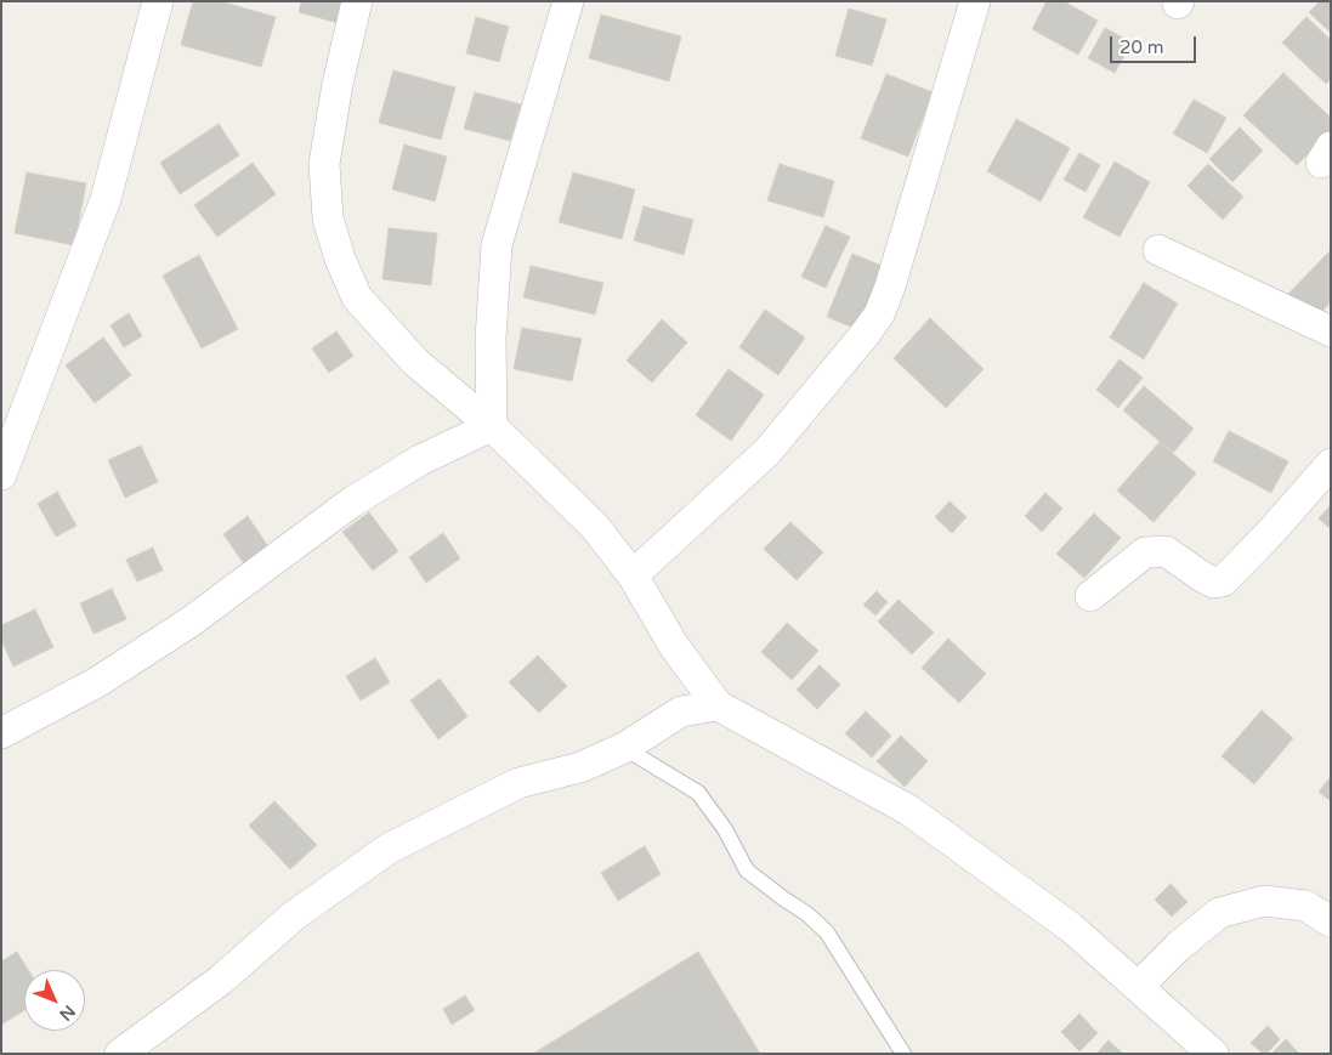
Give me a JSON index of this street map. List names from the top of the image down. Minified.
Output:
{"scale_bar":"20 m","north":"bottom right"}
